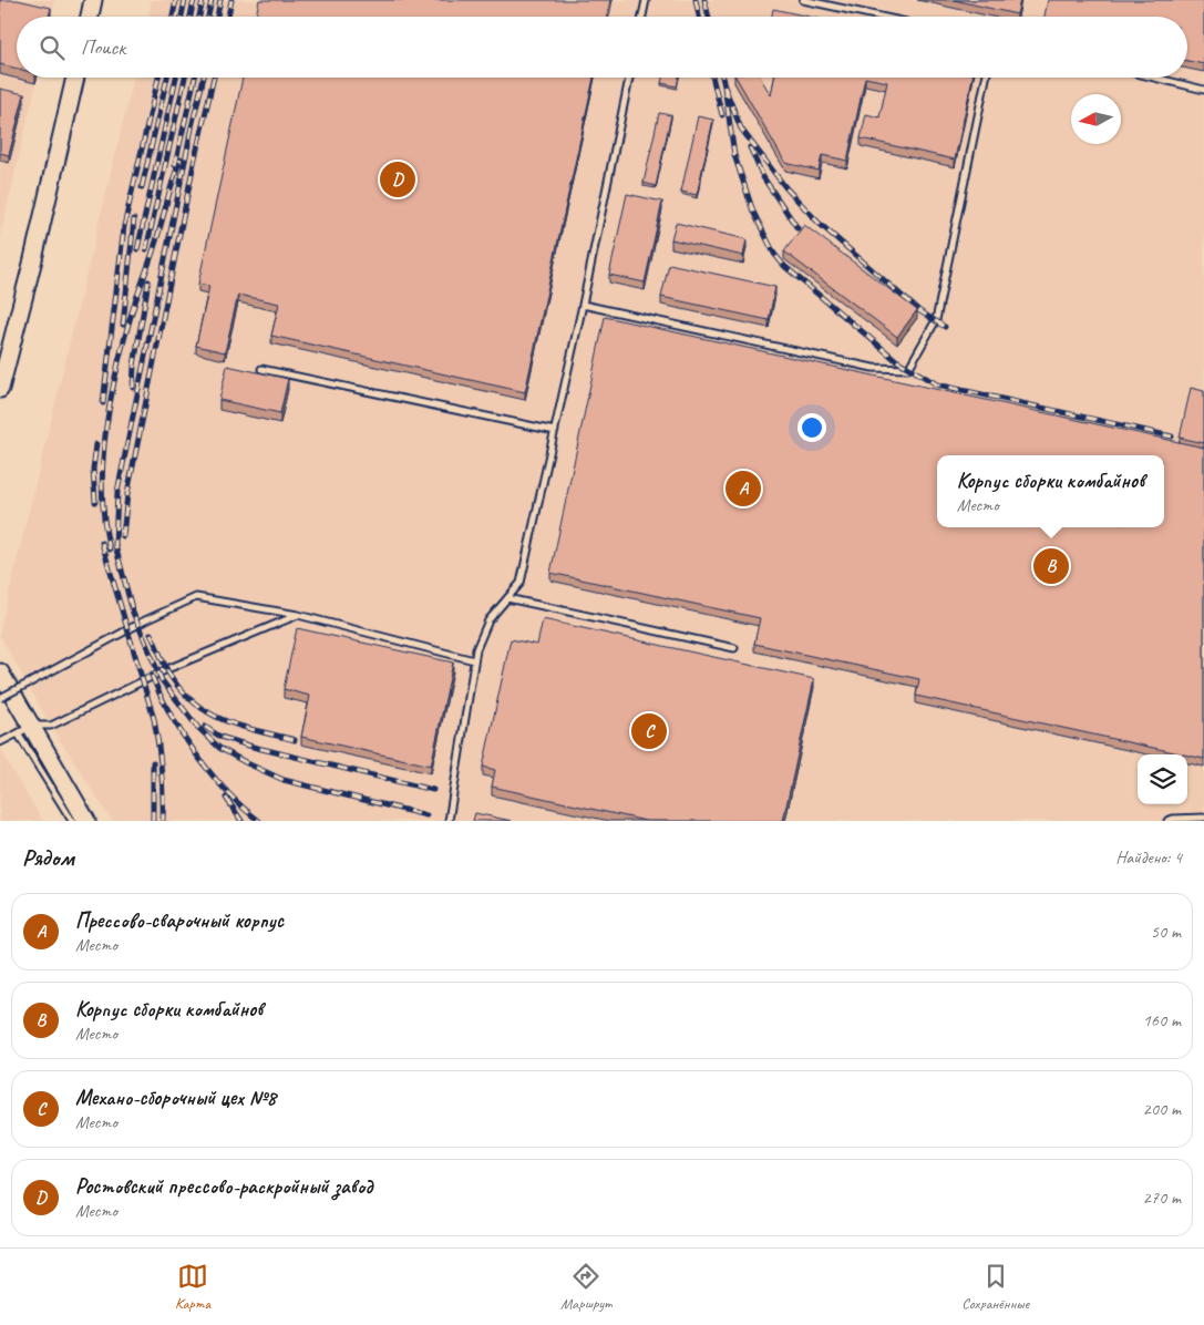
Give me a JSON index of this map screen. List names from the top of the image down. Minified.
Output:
{"north":"left","page":{"search":"Поиск","pins":["D","A","B","C"],"popup":["Корпус сборки комбайнов","Место"],"heading":["Рядом","Найдено: 4"],"list":[{"mark":"A","name":"Прессово-сварочный корпус","note":"Место","value":"50 m"},{"mark":"B","name":"Корпус сборки комбайнов","note":"Место","value":"160 m"},{"mark":"C","name":"Механо-сборочный цех №8","note":"Место","value":"200 m"},{"mark":"D","name":"Ростовский прессово-раскройный завод","note":"Место","value":"270 m"}],"nav":["Карта","Маршрут","Сохранённые"]}}
